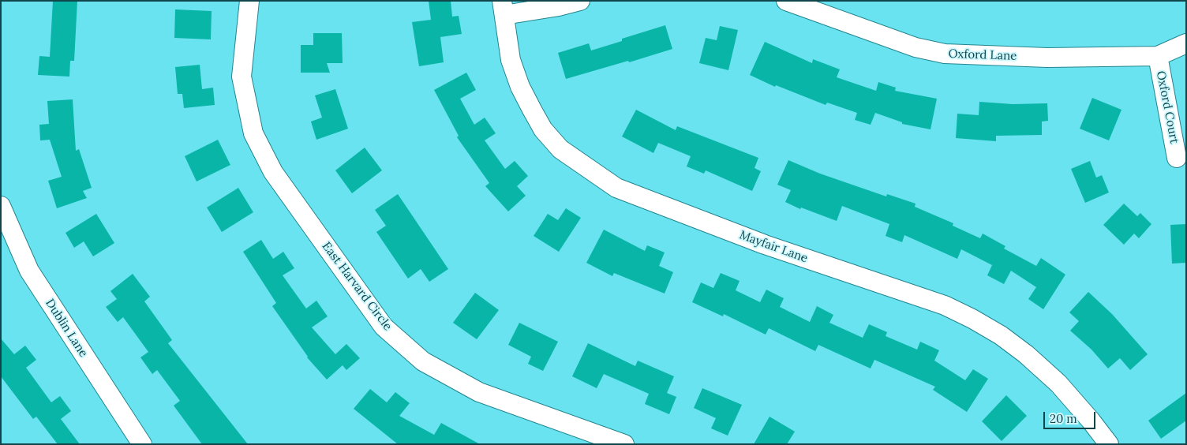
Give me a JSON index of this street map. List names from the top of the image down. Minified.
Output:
{"streets":{"street":["Oxford Lane","Oxford Court","Mayfair Lane","East Harvard Circle","Dublin Lane"]},"crossings":[["Oxford Lane","Oxford Court"]],"scale_bar":"20 m"}
